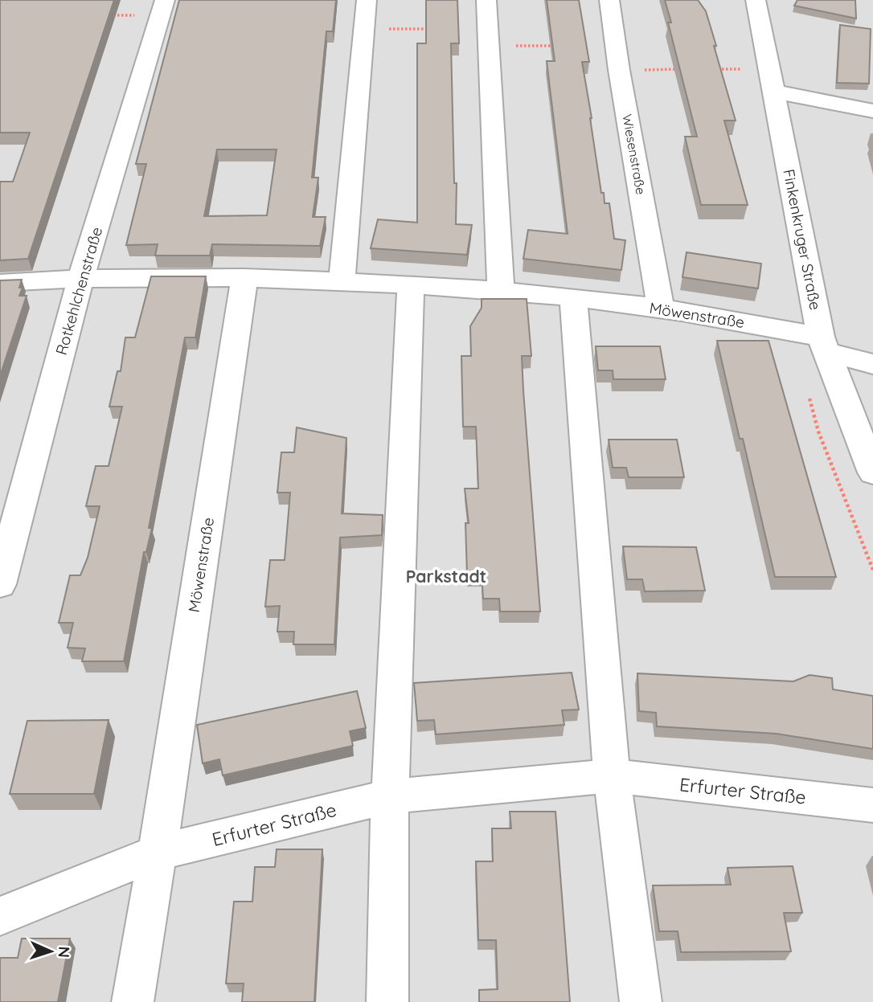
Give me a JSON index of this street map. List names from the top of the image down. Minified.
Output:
{"streets":{"street":["Wiesenstraße","Finkenkruger Straße","Rotkehlchenstraße","Möwenstraße","Erfurter Straße"]},"crossings":[["Wiesenstraße","Möwenstraße"],["Finkenkruger Straße","Möwenstraße"],["Rotkehlchenstraße","Möwenstraße"],["Möwenstraße","Erfurter Straße"]],"districts":["Parkstadt"],"north":"right"}
